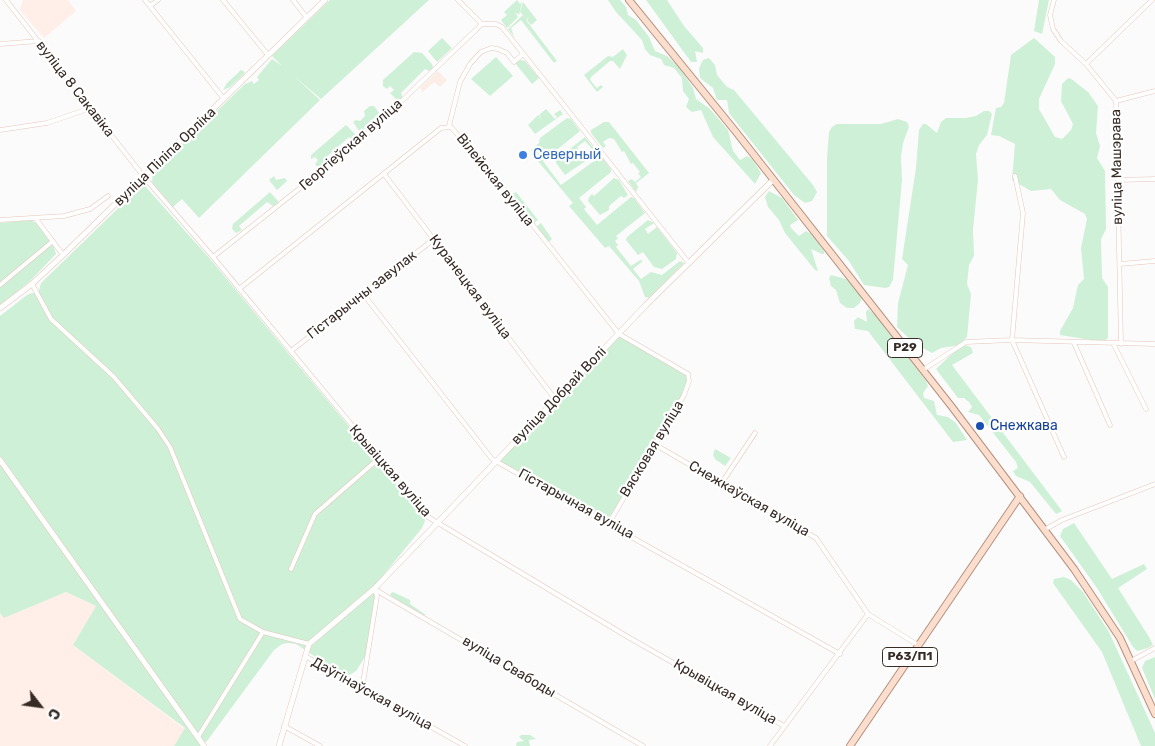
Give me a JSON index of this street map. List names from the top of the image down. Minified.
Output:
{"streets":{"main road":["Р29","Р63/П1"],"street":["вуліца 8 Сакавіка","Георгіеўская вуліца","вуліца Піліпа Орліка","вуліца Машэрава","Вілейская вуліца","Куранецкая вуліца","Гістарычны завулак","вуліца Добрай Волі","Вясковая вуліца","Крывіцкая вуліца","Снежкаўская вуліца","Гістарычная вуліца","вуліца Свабоды","Даўгінаўская вуліца"]},"crossings":[["вуліца 8 Сакавіка","вуліца Піліпа Орліка"],["вуліца 8 Сакавіка","Крывіцкая вуліца"],["Георгіеўская вуліца","Крывіцкая вуліца"],["вуліца Піліпа Орліка","Крывіцкая вуліца"],["Вілейская вуліца","Куранецкая вуліца"],["Вілейская вуліца","вуліца Добрай Волі"],["Вілейская вуліца","Вясковая вуліца"],["Вілейская вуліца","Крывіцкая вуліца"],["Куранецкая вуліца","Гістарычны завулак"],["Куранецкая вуліца","вуліца Добрай Волі"],["Гістарычны завулак","Крывіцкая вуліца"],["Гістарычны завулак","Гістарычная вуліца"],["Р29","вуліца Добрай Волі"],["Р29","Р63/П1"],["вуліца Добрай Волі","Крывіцкая вуліца"],["вуліца Добрай Волі","Гістарычная вуліца"],["вуліца Добрай Волі","вуліца Свабоды"],["Вясковая вуліца","Снежкаўская вуліца"],["Вясковая вуліца","Гістарычная вуліца"]],"places":["Северный","Снежкава"],"north":"bottom right"}
